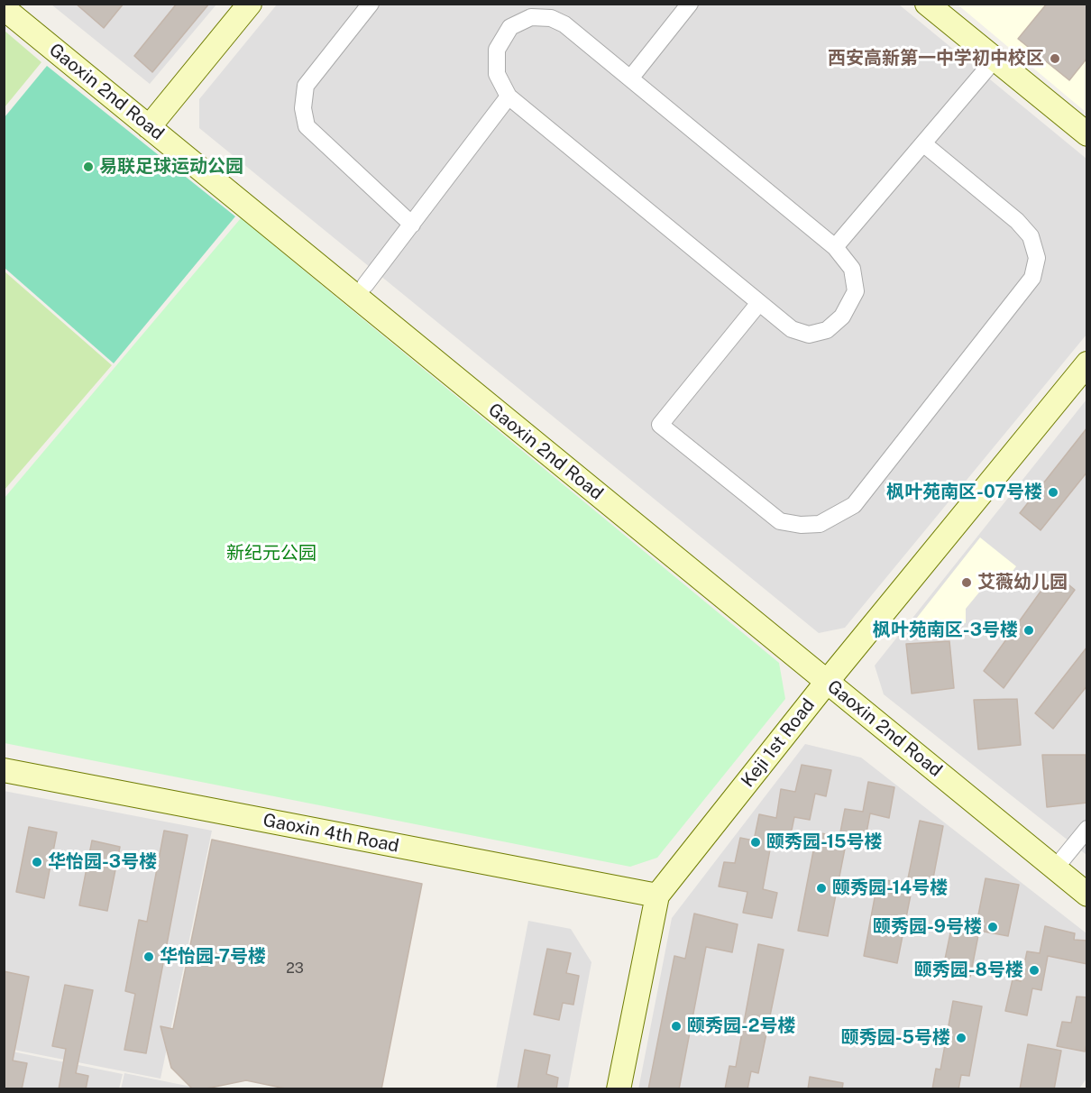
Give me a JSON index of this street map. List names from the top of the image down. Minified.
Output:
{"streets":{"street":["Gaoxin 2nd Road","Keji 1st Road","Gaoxin 4th Road"]},"crossings":[["Gaoxin 2nd Road","Keji 1st Road"],["Keji 1st Road","Gaoxin 4th Road"]],"parks":["新纪元公园"],"places":["西安高新第一中学初中校区","易联足球运动公园","枫叶苑南区-07号楼","艾薇幼儿园","枫叶苑南区-3号楼","颐秀园-15号楼","华怡园-3号楼","颐秀园-14号楼","颐秀园-9号楼","华怡园-7号楼","颐秀园-8号楼","颐秀园-2号楼","颐秀园-5号楼"],"house_numbers":["23"]}
